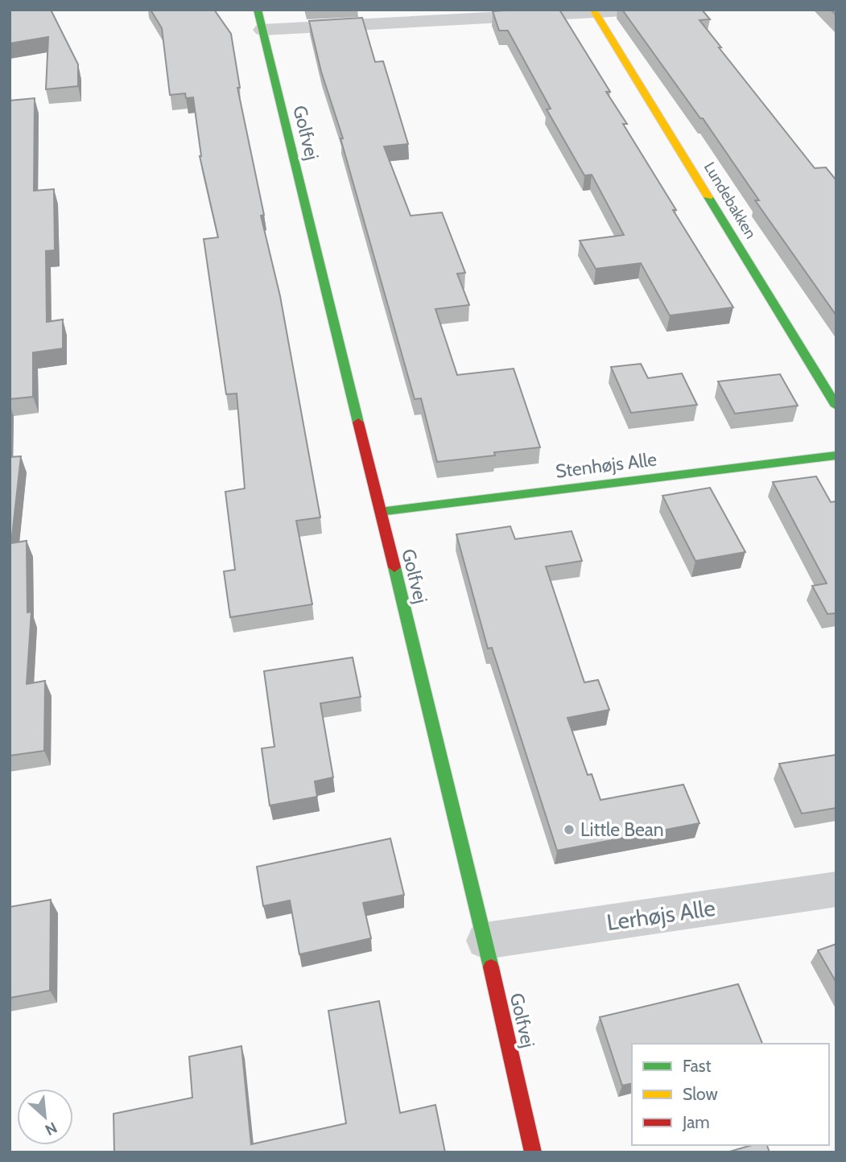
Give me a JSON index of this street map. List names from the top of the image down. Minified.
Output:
{"streets":{"street":["Golfvej","Lundebakken","Stenhøjs Alle","Lerhøjs Alle"]},"crossings":[["Golfvej","Stenhøjs Alle"],["Golfvej","Lerhøjs Alle"]],"places":["Little Bean"],"legend":["Fast","Slow","Jam"],"north":"bottom right"}
